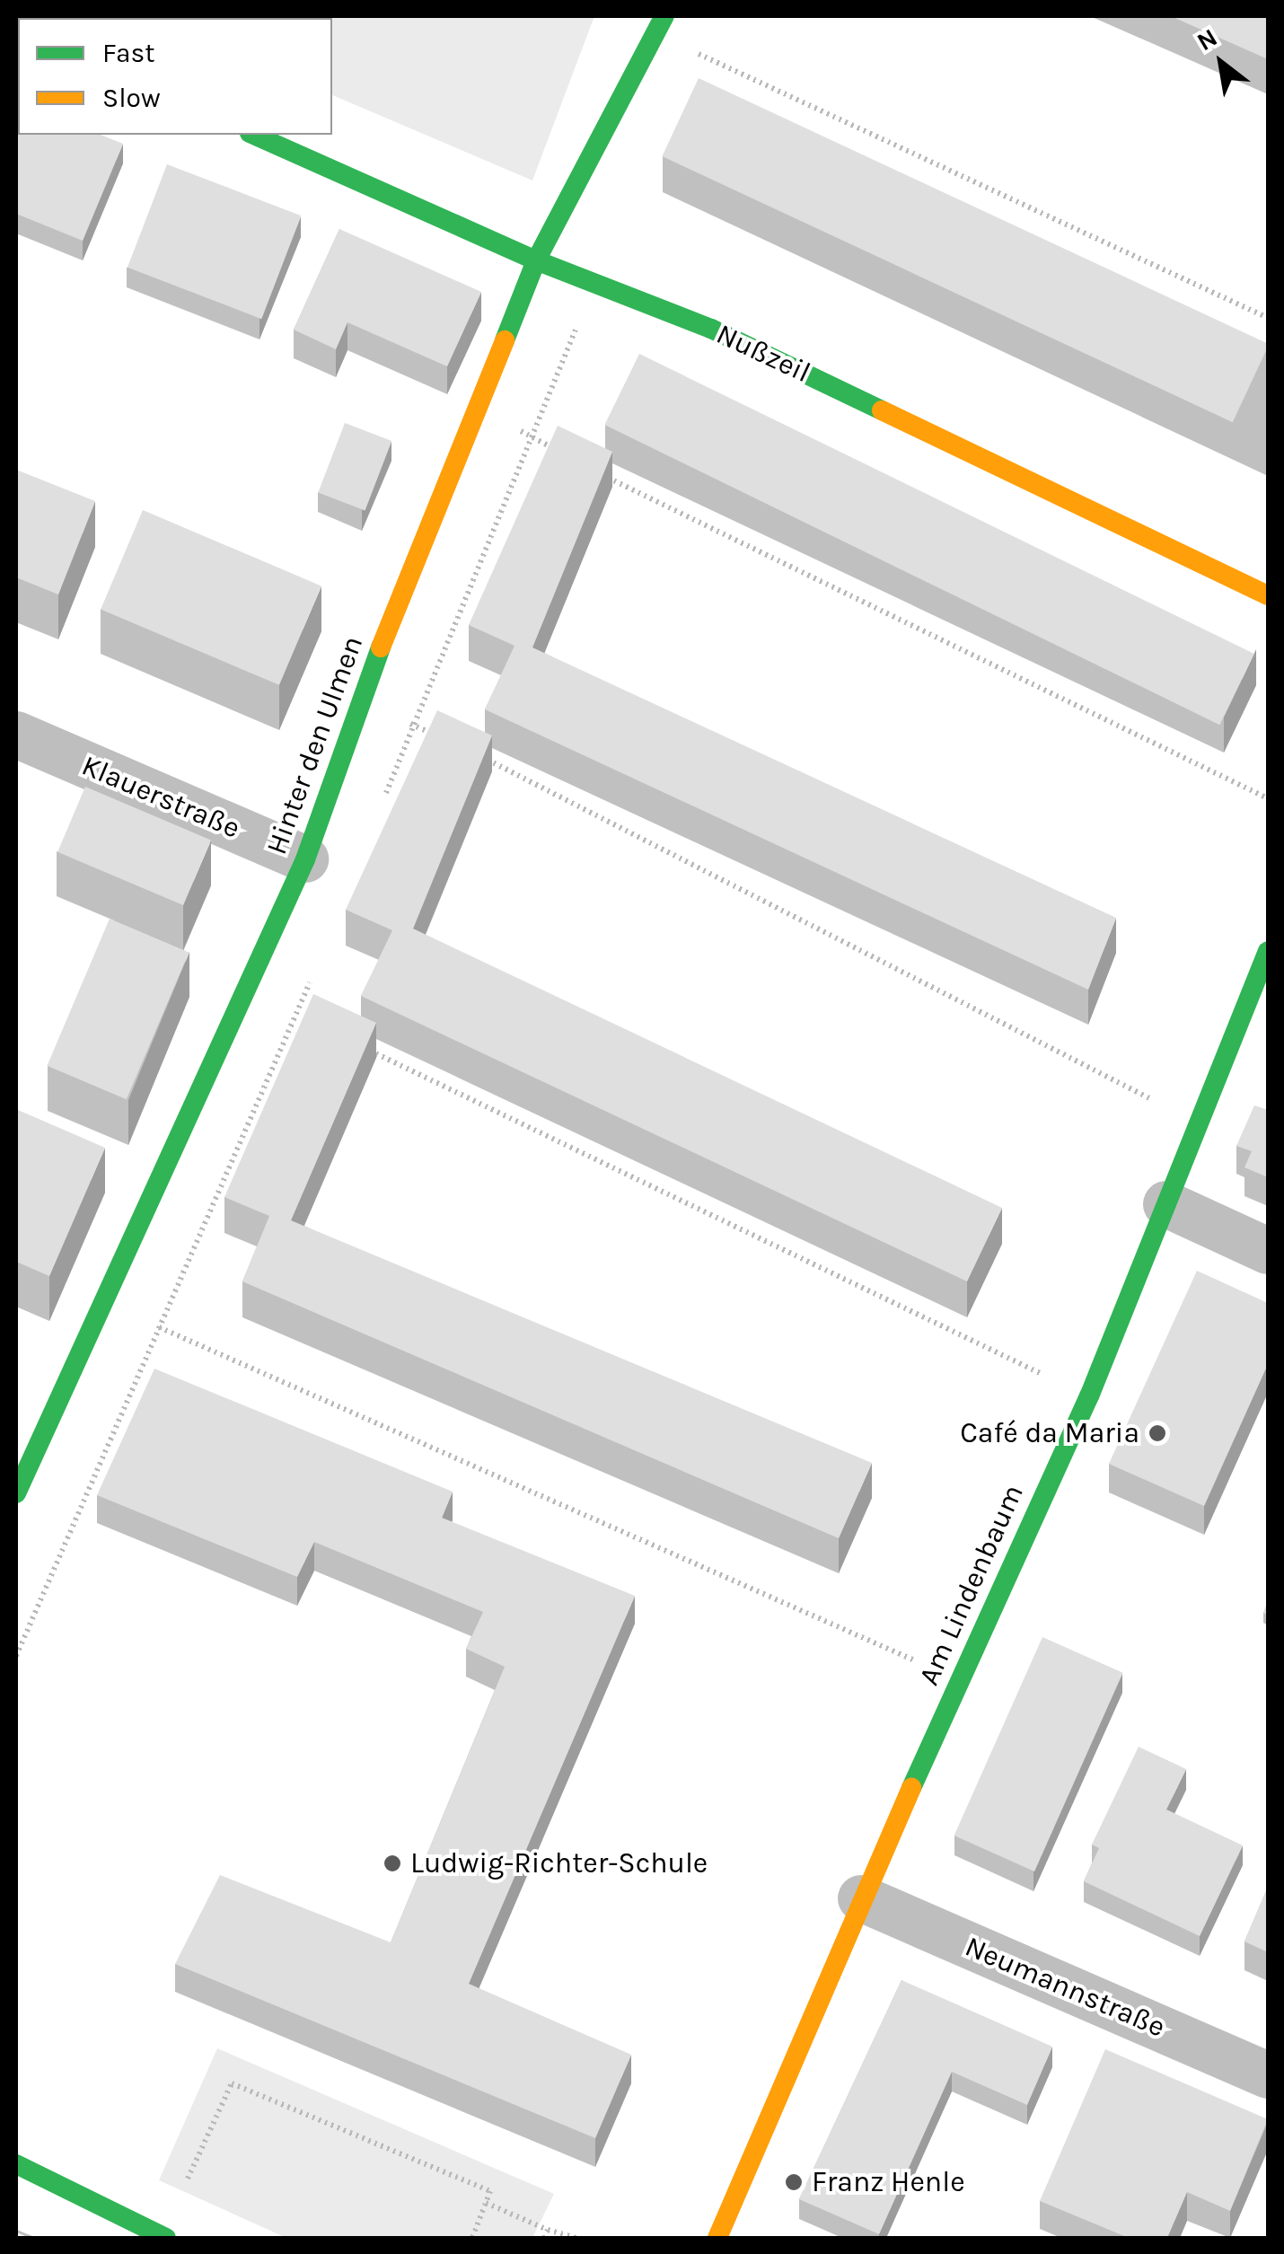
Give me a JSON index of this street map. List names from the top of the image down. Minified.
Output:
{"streets":{"street":["Nußzeil","Hinter den Ulmen","Klauerstraße","Am Lindenbaum","Neumannstraße"]},"crossings":[["Nußzeil","Hinter den Ulmen"],["Hinter den Ulmen","Klauerstraße"],["Am Lindenbaum","Neumannstraße"]],"places":["Café da Maria","Ludwig-Richter-Schule","Franz Henle"],"legend":["Fast","Slow"],"north":"top left"}
